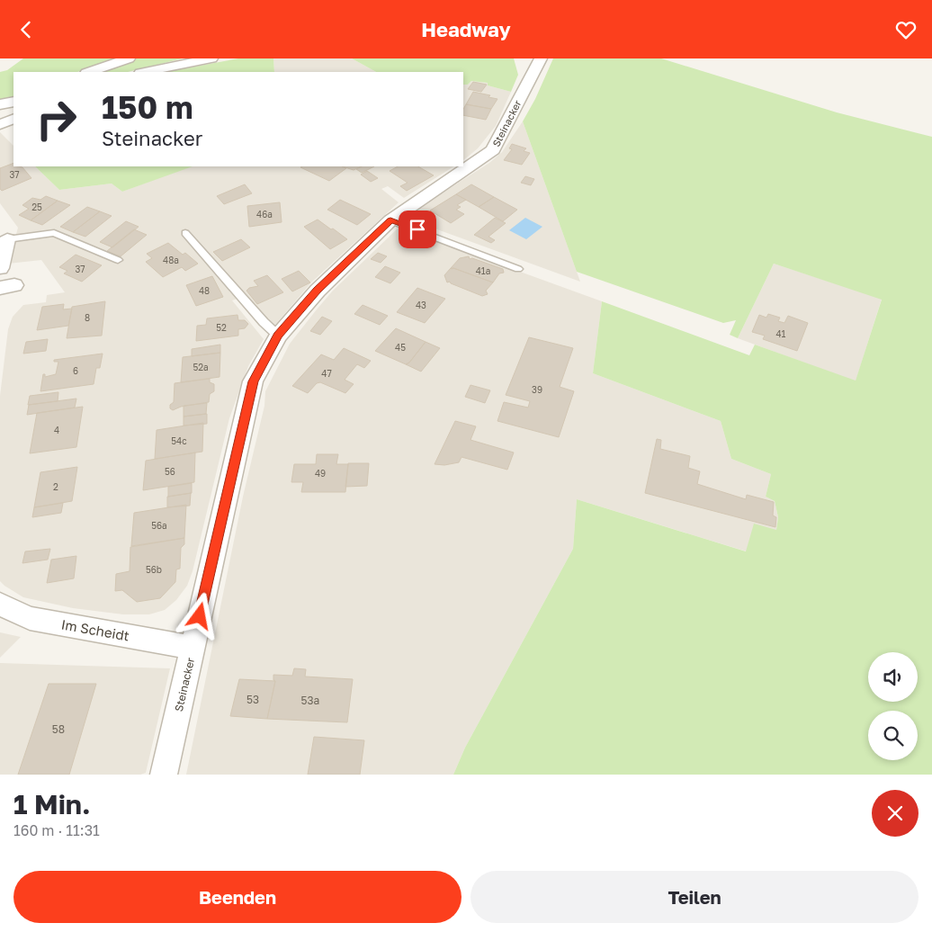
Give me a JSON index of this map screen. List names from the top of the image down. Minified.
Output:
{"streets":{"street":["Steinacker","Im Scheidt"]},"crossings":[["Steinacker","Im Scheidt"]],"house_numbers":["37","25","46a","48a","37","41a","48","43","8","52","41","45","52a","6","47","39","4","54c","56","49","2","56a","56b","53","53a","58"],"page":{"header":"Headway","turn":["150 m","Steinacker"],"heading":["1 Min.","160 m · 11:31"],"buttons":["Beenden","Teilen"]}}
